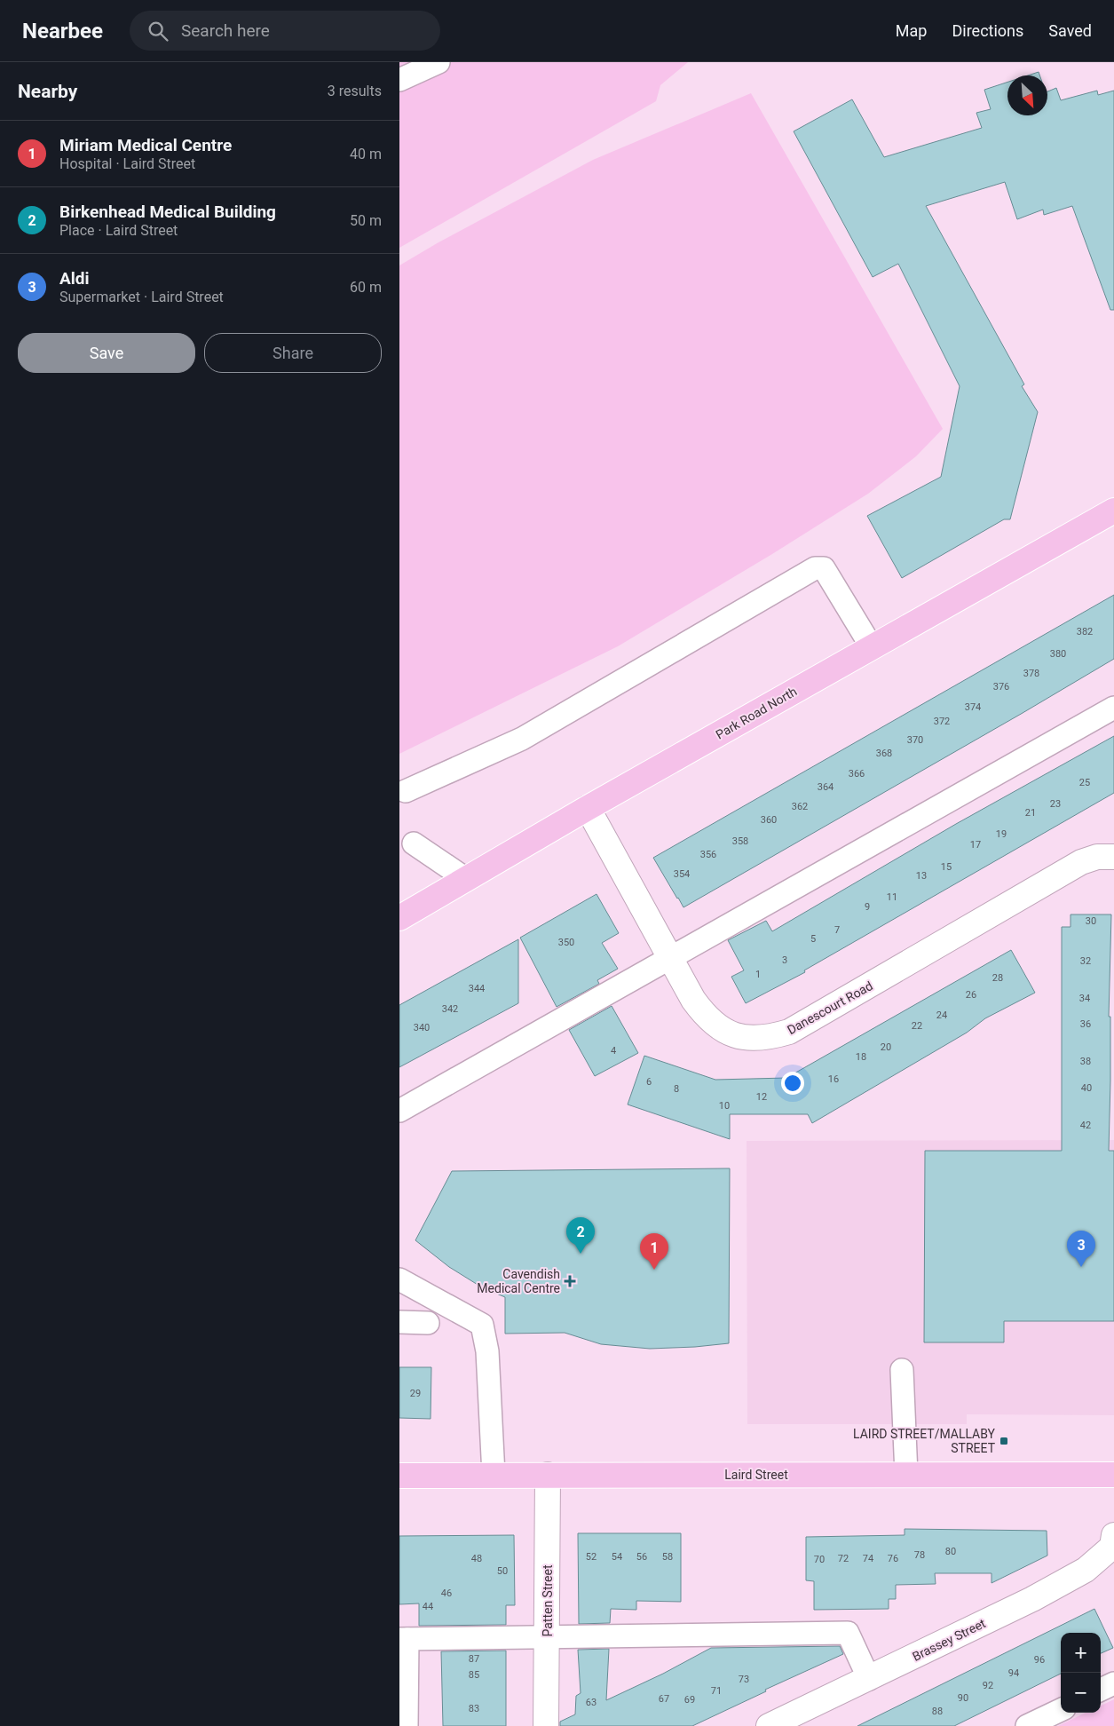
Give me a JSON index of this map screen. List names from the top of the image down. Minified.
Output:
{"streets":{"main road":["Park Road North","Laird Street"],"street":["Danescourt Road","Patten Street","Brassey Street"]},"crossings":[["Park Road North","Danescourt Road"],["Laird Street","Patten Street"]],"places":{"health":["Cavendish Medical Centre"],"transit":["LAIRD STREET/MALLABY STREET"]},"house_numbers":["382","380","378","376","374","372","370","368","366","25","364","23","362","21","360","19","358","17","356","15","354","13","11","9","30","7","5","350","3","32","1","28","344","26","34","342","24","36","22","340","20","4","18","38","16","6","40","8","12","10","42","29","80","78","52","54","56","58","48","72","74","76","70","50","46","44","87","96","94","85","73","92","71","90","67","69","63","83","88"],"north":"bottom right","page":{"header":"Nearbee","search":"Search here","nav":["Map","Directions","Saved"],"heading":["Nearby","3 results"],"list":[{"mark":"1","name":"Miriam Medical Centre","note":"Hospital · Laird Street","value":"40 m"},{"mark":"2","name":"Birkenhead Medical Building","note":"Place · Laird Street","value":"50 m"},{"mark":"3","name":"Aldi","note":"Supermarket · Laird Street","value":"60 m"}],"buttons":["Save","Share"],"pins":["2","3","1"],"map_buttons":["+","−"]}}
